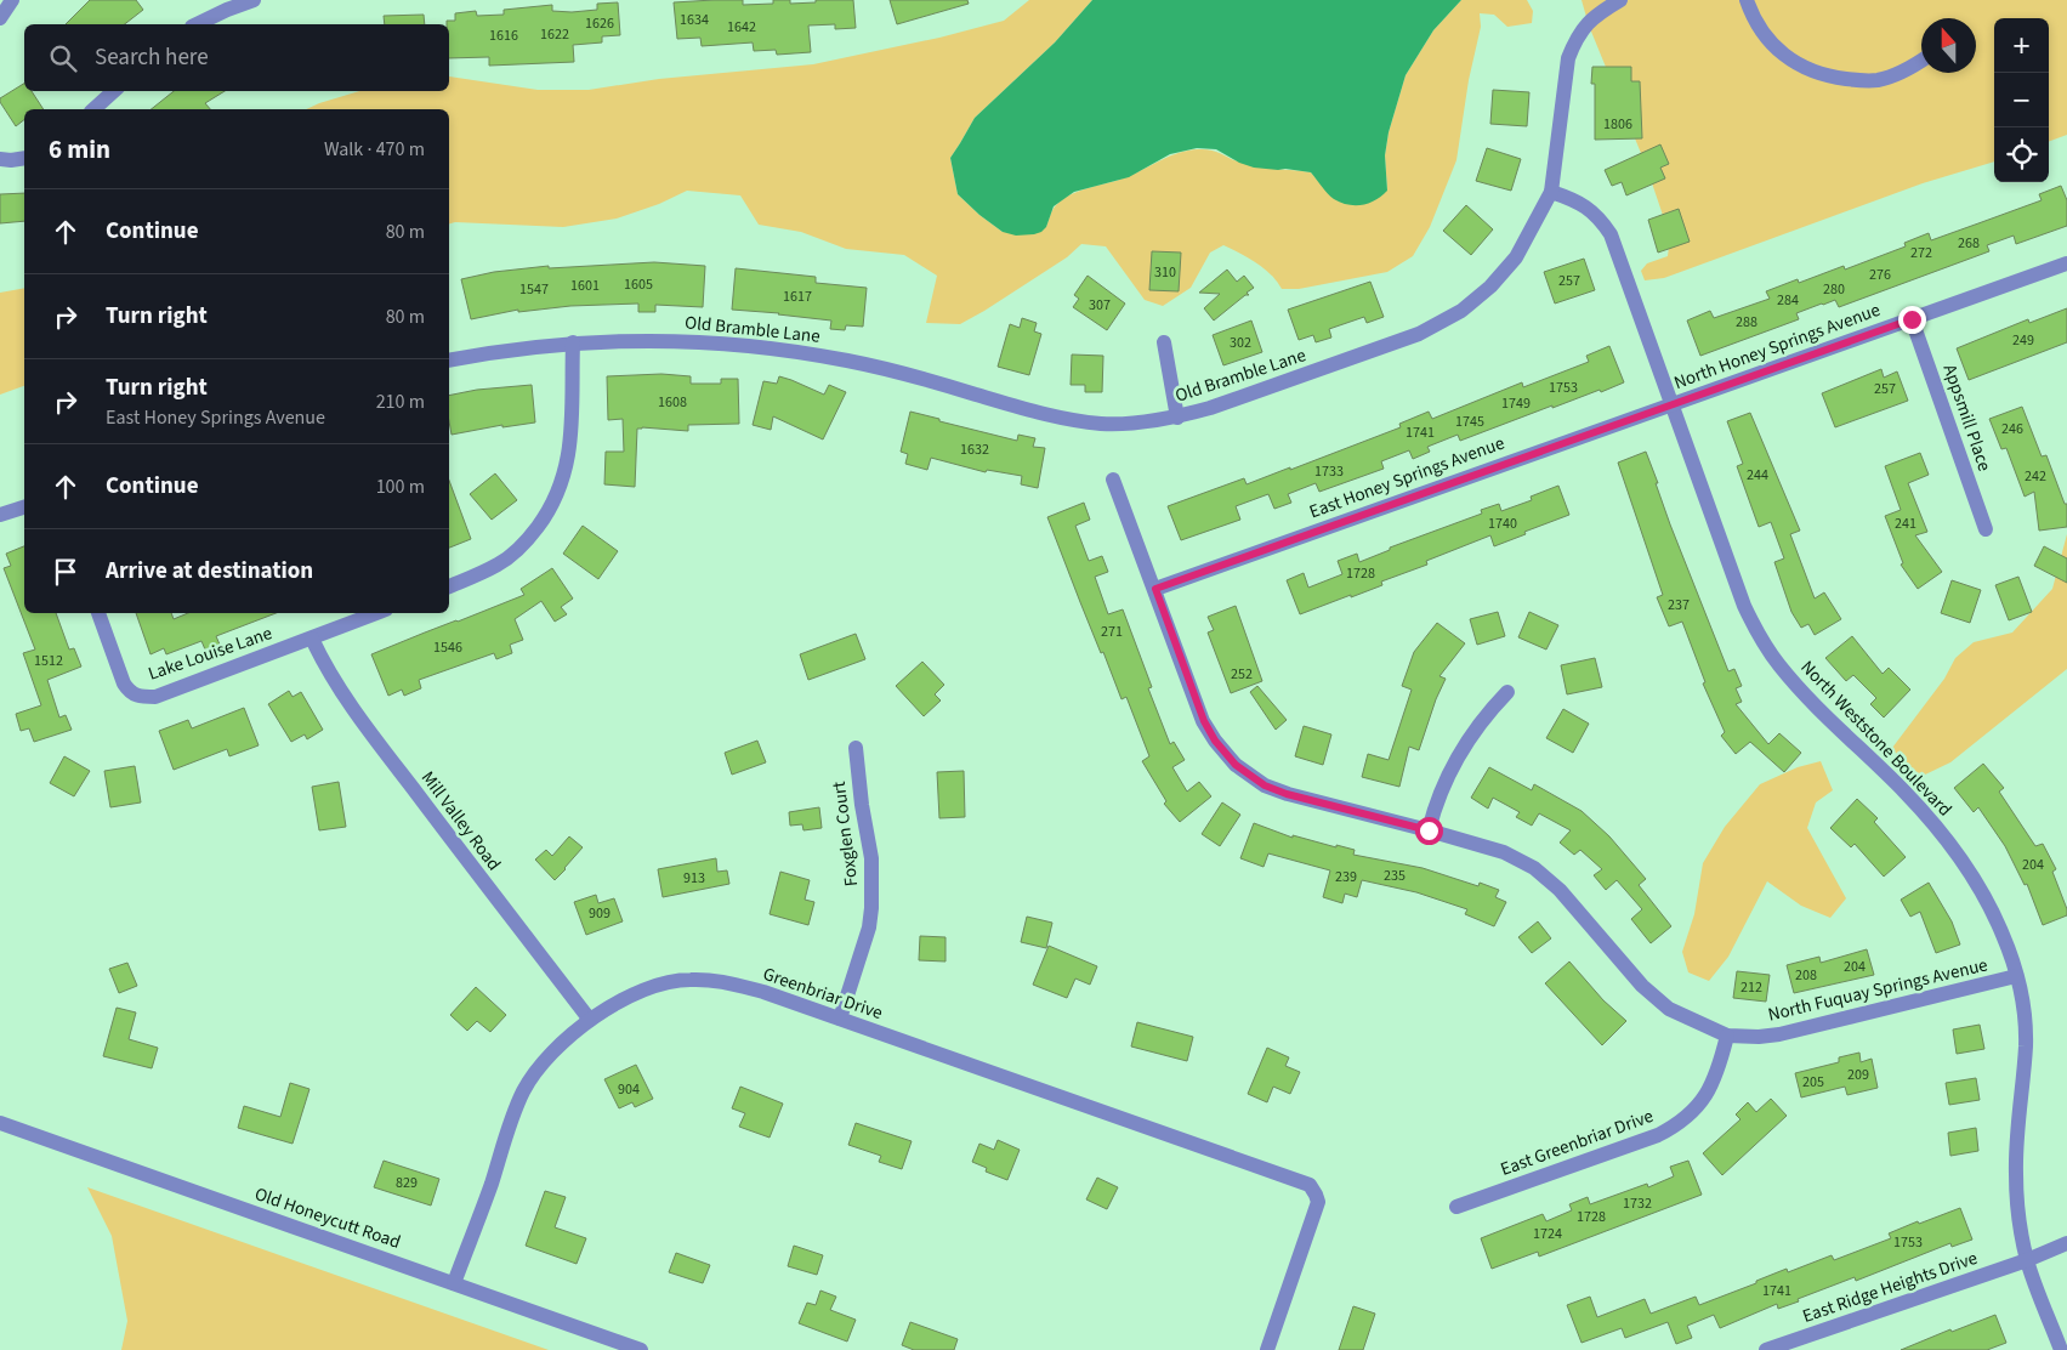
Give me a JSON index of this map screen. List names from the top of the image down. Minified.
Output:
{"streets":{"street":["Old Bramble Lane","North Honey Springs Avenue","Appsmill Place","East Honey Springs Avenue","Lake Louise Lane","North Weststone Boulevard","Mill Valley Road","Foxglen Court","North Fuquay Springs Avenue","Greenbriar Drive","East Greenbriar Drive","Old Honeycutt Road","East Ridge Heights Drive"]},"crossings":[["Old Bramble Lane","North Weststone Boulevard"],["North Honey Springs Avenue","Appsmill Place"],["North Honey Springs Avenue","East Honey Springs Avenue"],["North Honey Springs Avenue","North Weststone Boulevard"],["East Honey Springs Avenue","North Weststone Boulevard"],["East Honey Springs Avenue","North Fuquay Springs Avenue"],["Lake Louise Lane","Mill Valley Road"],["North Weststone Boulevard","North Fuquay Springs Avenue"],["North Weststone Boulevard","East Ridge Heights Drive"],["Mill Valley Road","Greenbriar Drive"],["Foxglen Court","Greenbriar Drive"],["North Fuquay Springs Avenue","East Greenbriar Drive"],["Greenbriar Drive","Old Honeycutt Road"]],"house_numbers":["1634","1626","1642","1622","1616","1806","268","272","310","276","257","1605","1601","1547","280","1617","284","307","288","249","302","1753","257","1608","1749","1745","246","1741","1632","1733","244","242","1740","241","1728","237","271","1546","1512","252","204","235","239","913","909","204","208","212","209","205","904","829","1732","1728","1724","1753","1741"],"north":"top","page":{"map_buttons":["+","−"],"search":"Search here","heading":["6 min","Walk · 470 m"],"list":[["Continue","80 m"],["Turn right","80 m"],["Turn right","East Honey Springs Avenue","210 m"],["Continue","100 m"],"Arrive at destination"]}}
